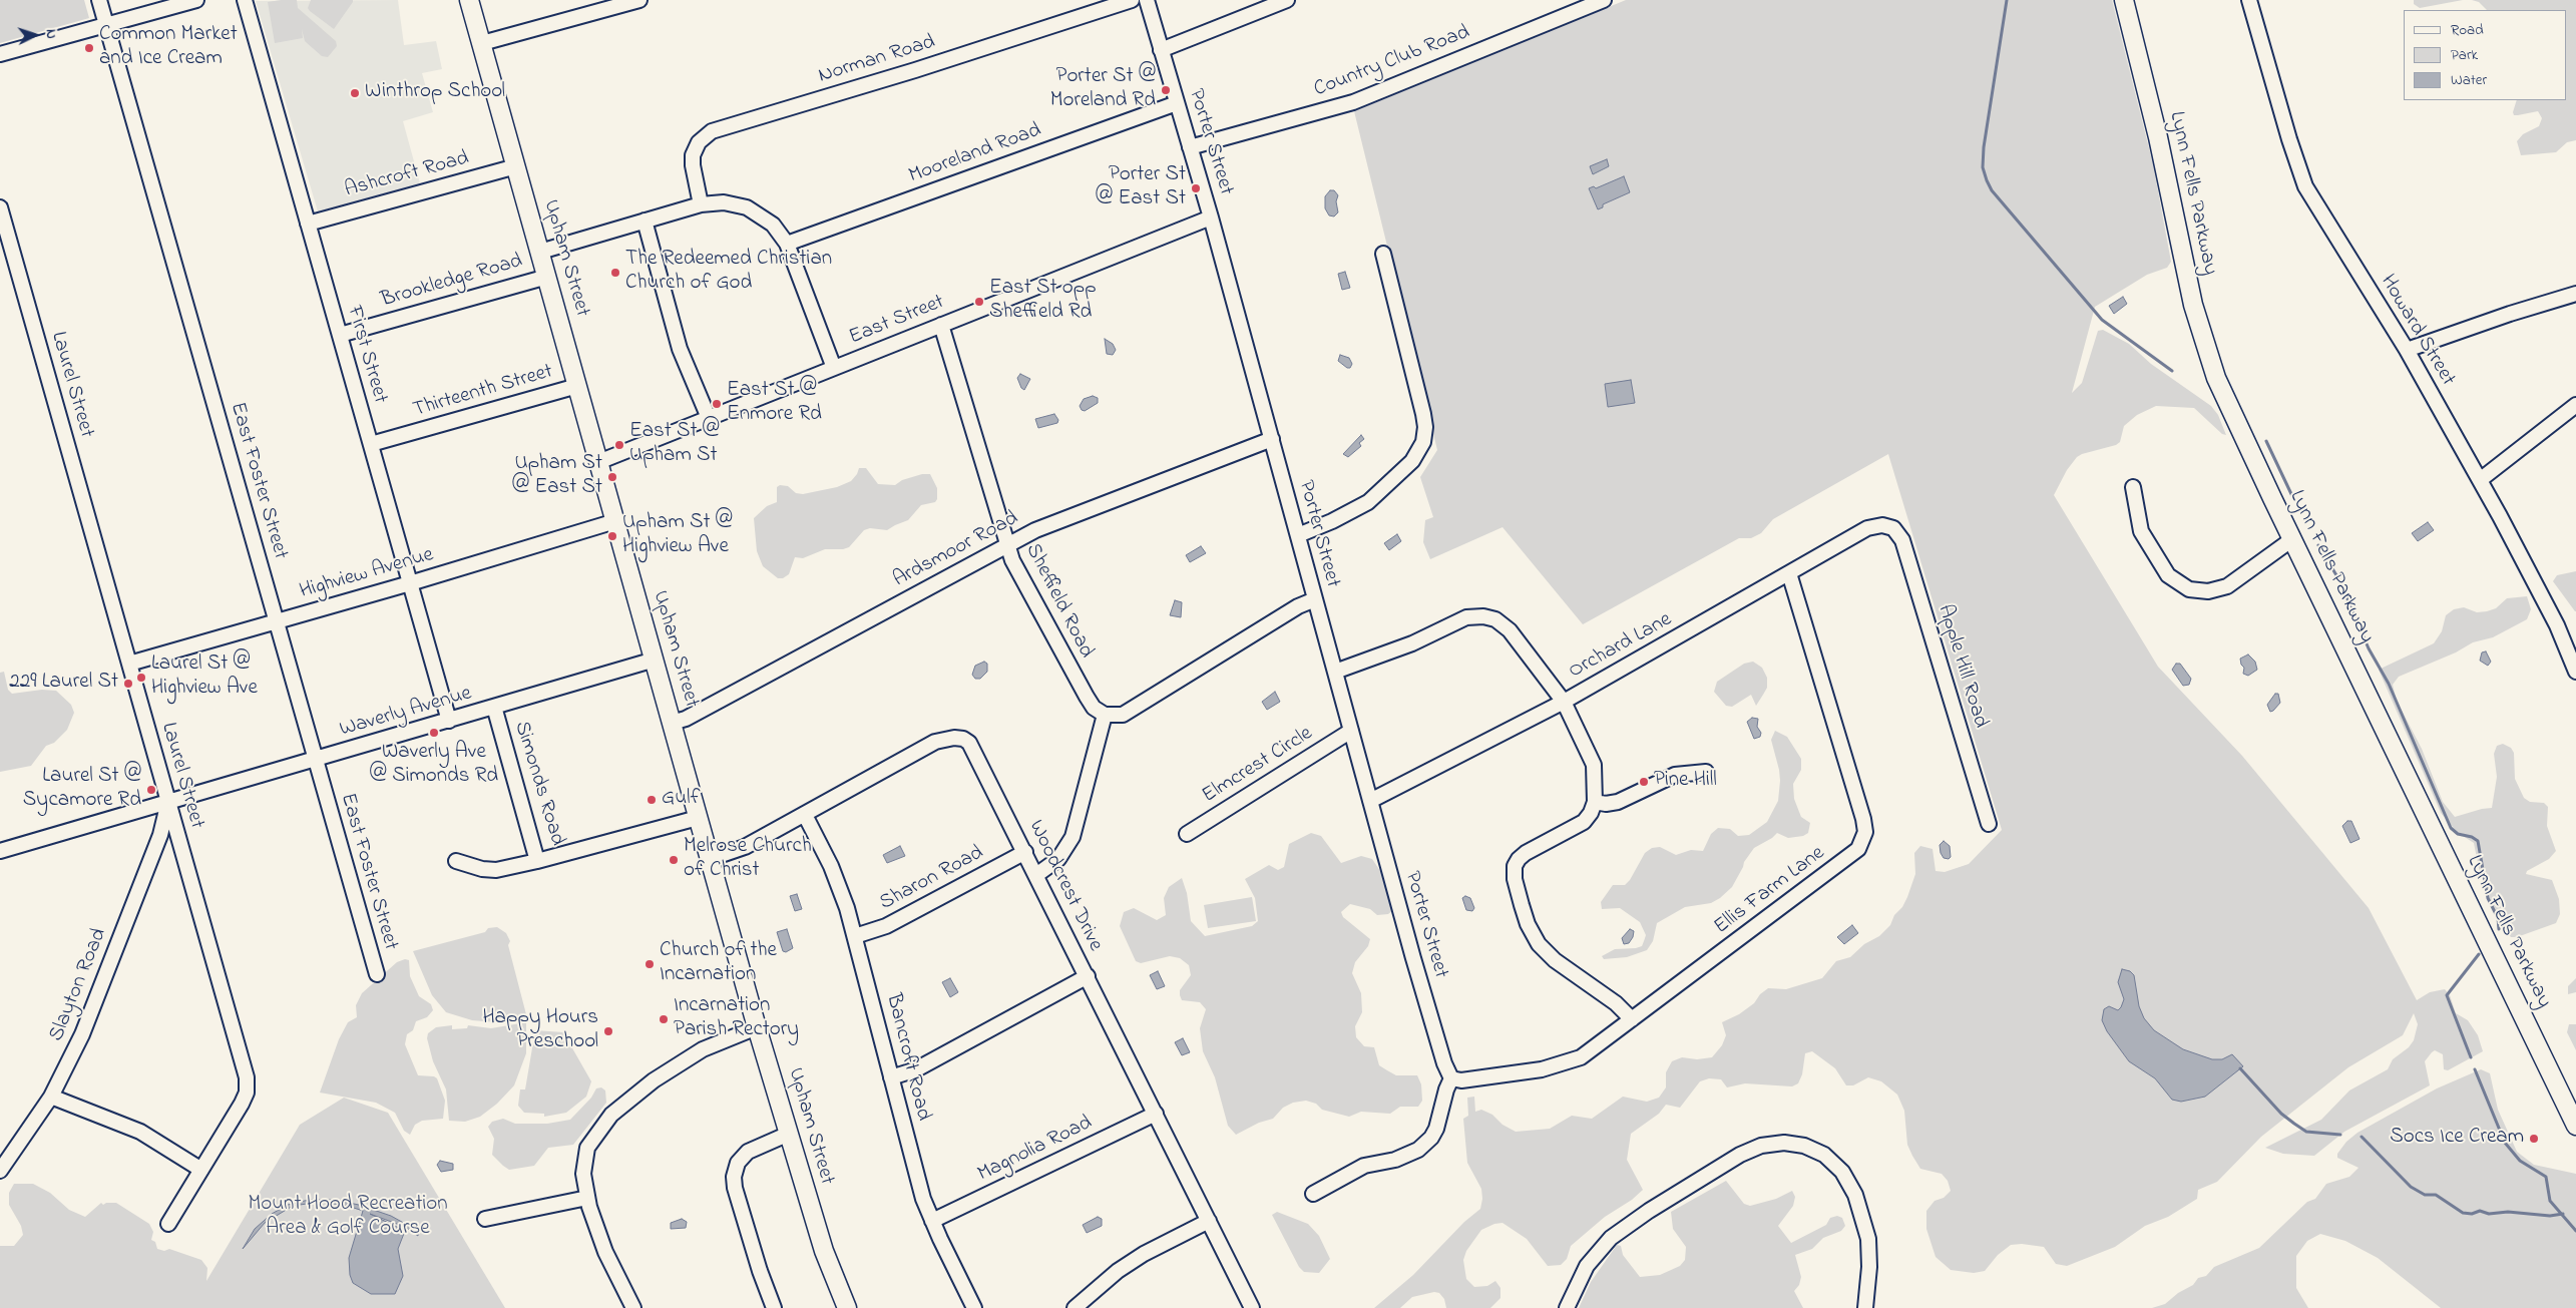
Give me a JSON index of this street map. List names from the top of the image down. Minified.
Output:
{"streets":{"main road":["Lynn Fells Parkway","Upham Street"],"street":["Norman Road","Country Club Road","Porter Street","Mooreland Road","Ashcroft Road","Brookledge Road","East Street","Howard Street","First Street","Laurel Street","Thirteenth Street","East Foster Street","Ardsmoor Road","Highview Avenue","Sheffield Road","Orchard Lane","Apple Hill Road","Waverly Avenue","Elmcrest Circle","Simonds Road","Sharon Road","Woodcrest Drive","Ellis Farm Lane","Slayton Road","Bancroft Road","Magnolia Road"]},"crossings":[["Country Club Road","Porter Street"],["Porter Street","Mooreland Road"],["Porter Street","East Street"],["Porter Street","Ardsmoor Road"],["Porter Street","Orchard Lane"],["Porter Street","Elmcrest Circle"],["Porter Street","Ellis Farm Lane"],["Ashcroft Road","Upham Street"],["Ashcroft Road","First Street"],["Upham Street","Brookledge Road"],["Upham Street","East Street"],["Upham Street","Thirteenth Street"],["Upham Street","Ardsmoor Road"],["Upham Street","Highview Avenue"],["Upham Street","Waverly Avenue"],["Upham Street","Simonds Road"],["Upham Street","Woodcrest Drive"],["Brookledge Road","First Street"],["East Street","Sheffield Road"],["First Street","Thirteenth Street"],["First Street","Highview Avenue"],["First Street","Waverly Avenue"],["Laurel Street","Highview Avenue"],["Laurel Street","Waverly Avenue"],["Laurel Street","Slayton Road"],["East Foster Street","Highview Avenue"],["East Foster Street","Waverly Avenue"],["Ardsmoor Road","Sheffield Road"],["Orchard Lane","Apple Hill Road"],["Orchard Lane","Ellis Farm Lane"],["Waverly Avenue","Simonds Road"],["Waverly Avenue","Slayton Road"],["Sharon Road","Woodcrest Drive"],["Sharon Road","Bancroft Road"],["Woodcrest Drive","Bancroft Road"],["Woodcrest Drive","Magnolia Road"],["Bancroft Road","Magnolia Road"]],"parks":["Mount Hood Recreation Area & Golf Course"],"places":["Common Market and Ice Cream","Porter St @ Moreland Rd","Winthrop School","Porter St @ East St","The Redeemed Christian Church of God","East St opp Sheffield Rd","East St @ Enmore Rd","East St @ Upham St","Upham St @ East St","Upham St @ Highview Ave","Laurel St @ Highview Ave","229 Laurel St","Waverly Ave @ Simonds Rd","Pine Hill","Laurel St @ Sycamore Rd","Gulf","Melrose Church of Christ","Church of the Incarnation","Incarnation Parish Rectory","Happy Hours Preschool","Socs Ice Cream"],"legend":["Road","Park","Water"],"north":"right"}
